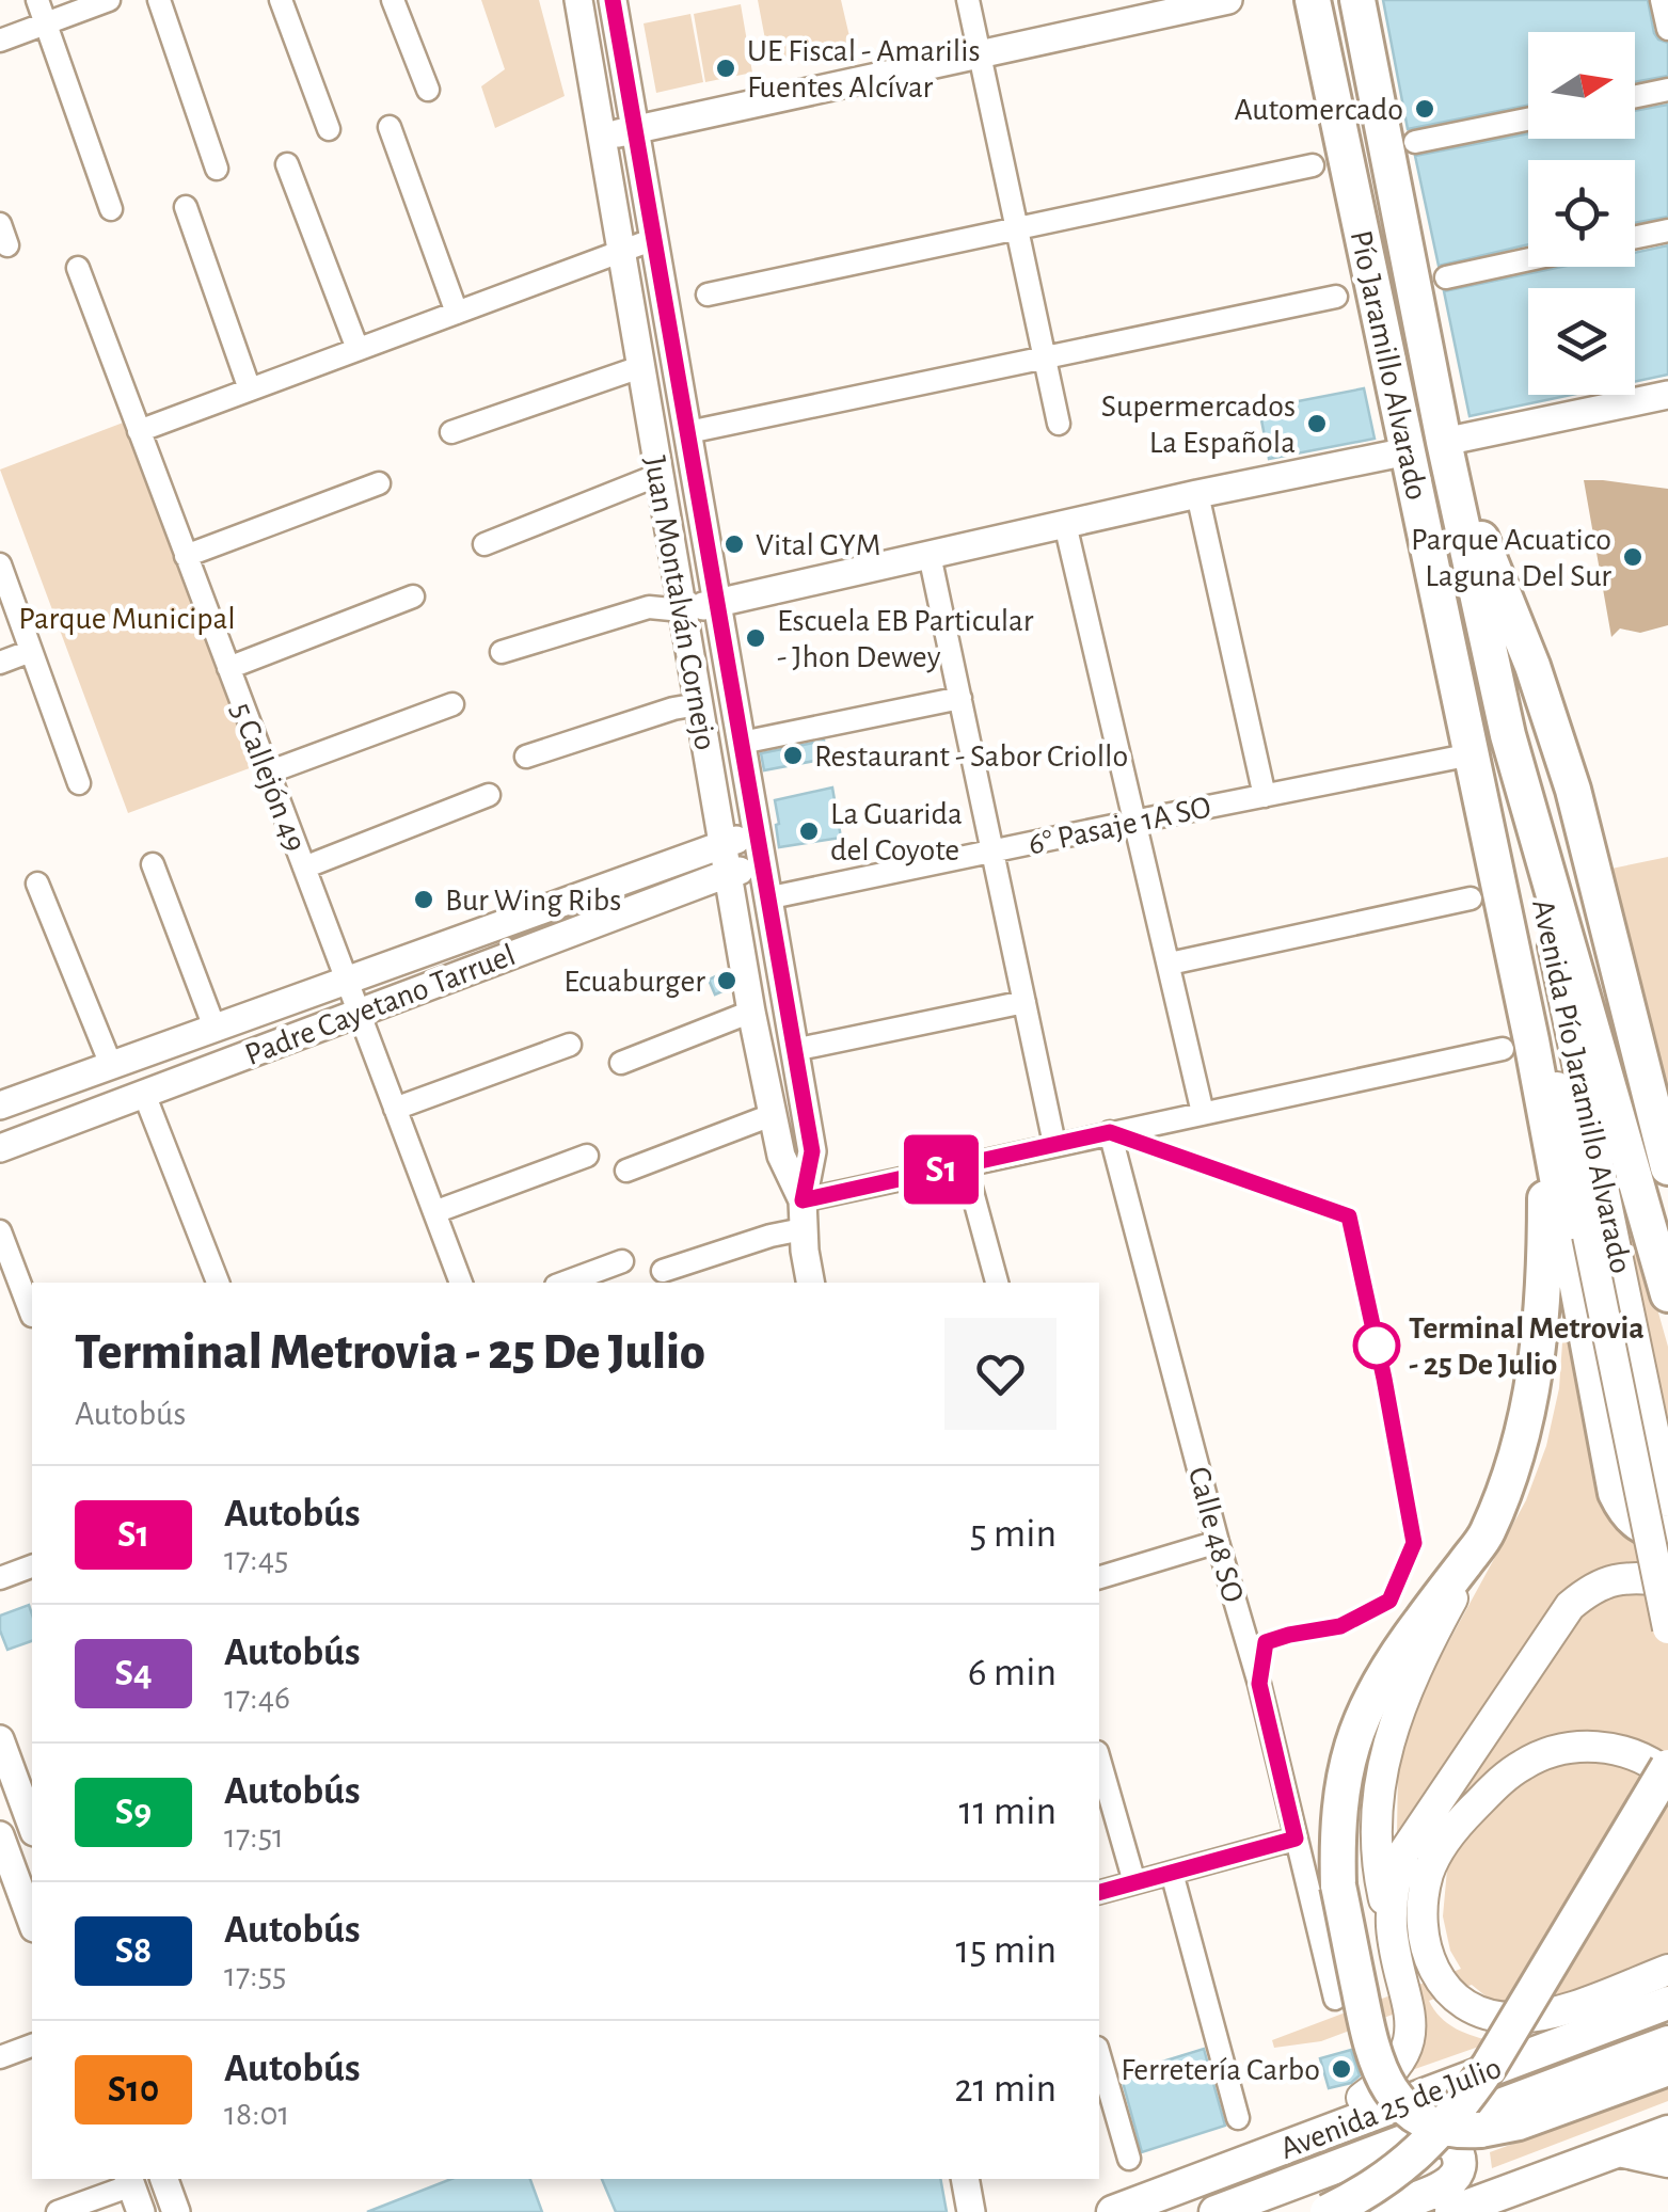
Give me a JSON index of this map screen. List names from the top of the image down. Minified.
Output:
{"streets":{"highway":["Pío Jaramillo Alvarado"],"main road":["Avenida Pío Jaramillo Alvarado","Avenida 25 de Julio"],"street":["Juan Montalván Cornejo","5 Callejón 49","6° Pasaje 1A SO","Padre Cayetano Tarruel","Calle 48 SO"]},"crossings":[["Pío Jaramillo Alvarado","6° Pasaje 1A SO"],["Pío Jaramillo Alvarado","Avenida Pío Jaramillo Alvarado"],["Juan Montalván Cornejo","6° Pasaje 1A SO"],["Juan Montalván Cornejo","Padre Cayetano Tarruel"],["5 Callejón 49","Padre Cayetano Tarruel"]],"parks":["Parque Municipal"],"places":["UE Fiscal - Amarilis Fuentes Alcívar","Automercado","Supermercados La Española","Vital GYM","Parque Acuatico Laguna Del Sur","Escuela EB Particular - Jhon Dewey","Restaurant - Sabor Criollo","La Guarida del Coyote","Bur Wing Ribs","Ecuaburger","Terminal Metrovia - 25 De Julio","Ferretería Carbo"],"lines":["bus line S1"],"north":"right","page":{"on_map":"S1","heading":["Terminal Metrovia - 25 De Julio","Autobús"],"list":[{"mark":"S1","name":"Autobús","note":"17:45","value":"5 min"},{"mark":"S4","name":"Autobús","note":"17:46","value":"6 min"},{"mark":"S9","name":"Autobús","note":"17:51","value":"11 min"},{"mark":"S8","name":"Autobús","note":"17:55","value":"15 min"},{"mark":"S10","name":"Autobús","note":"18:01","value":"21 min"}]}}
